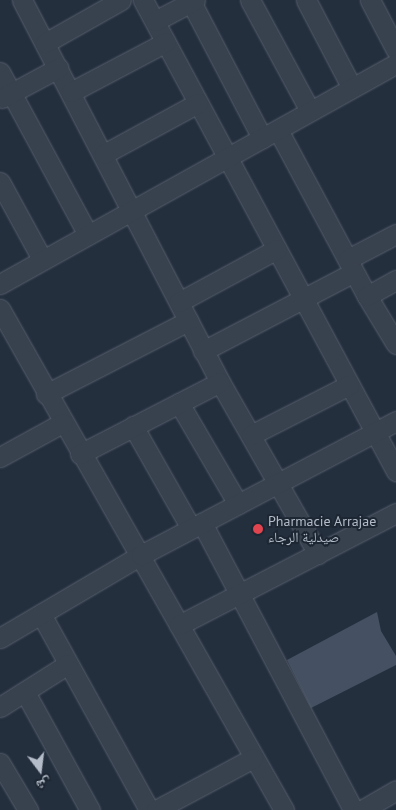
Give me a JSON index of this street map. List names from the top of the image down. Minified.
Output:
{"places":["Pharmacie Arrajae صيدلية الرجاء"],"north":"bottom"}
